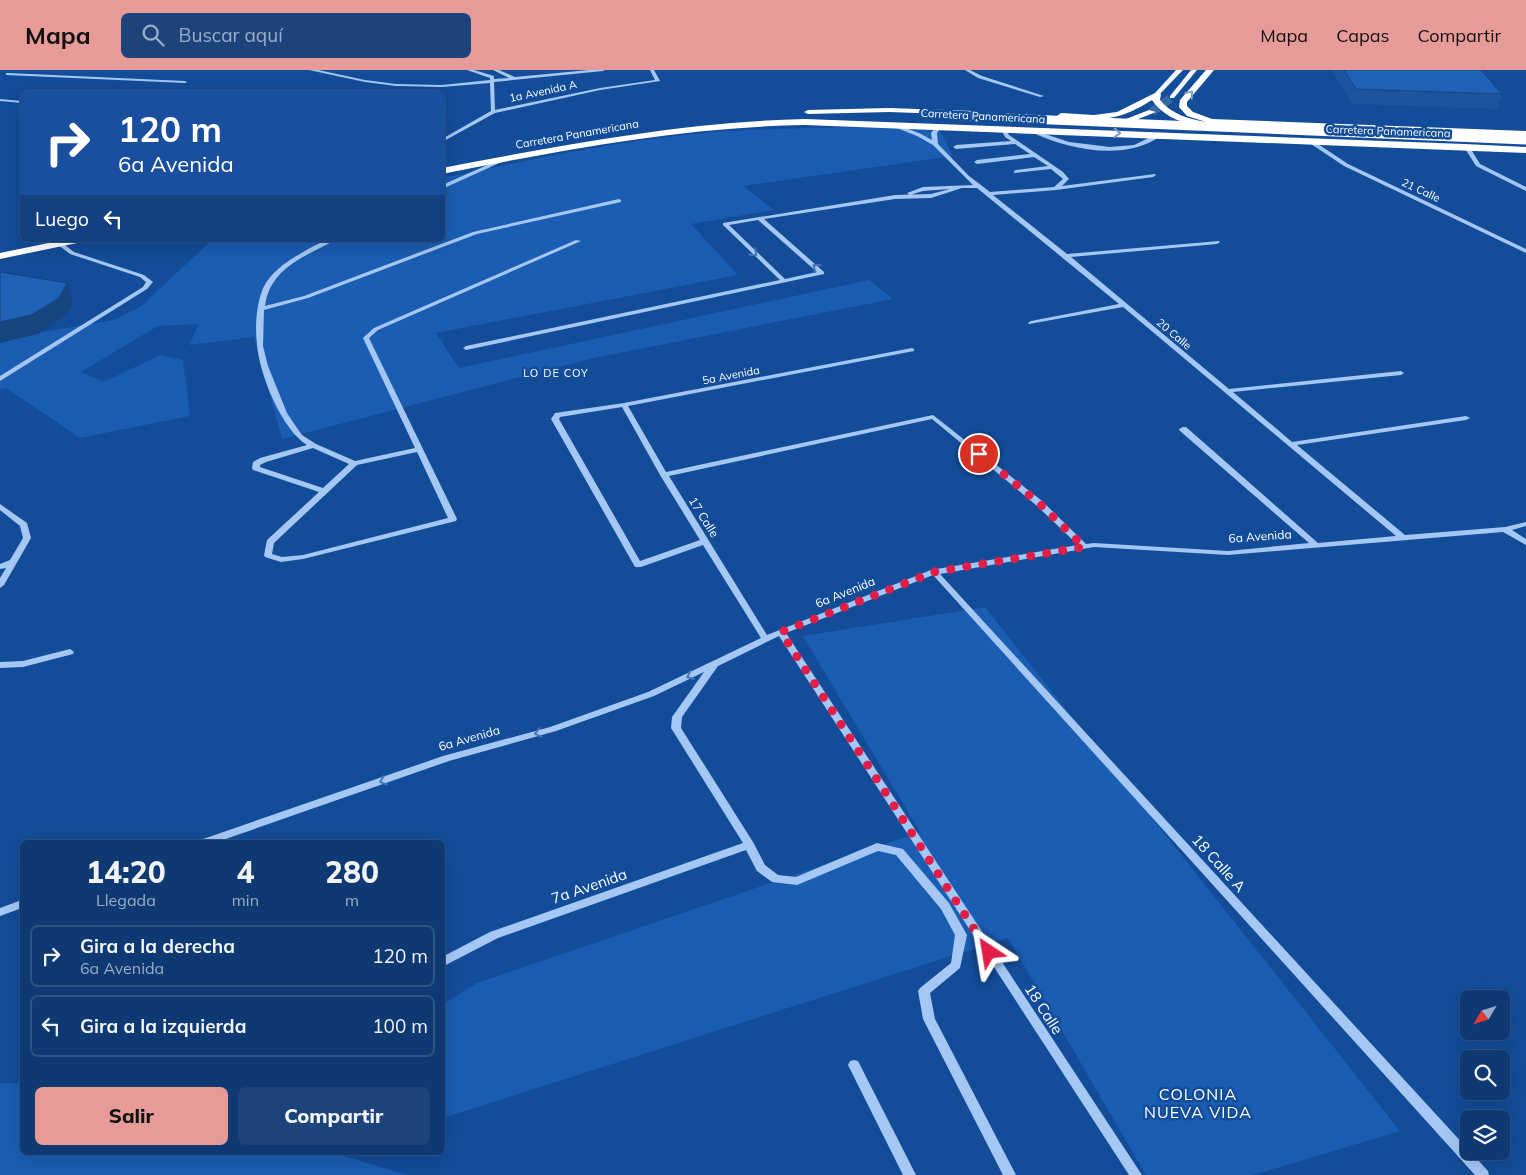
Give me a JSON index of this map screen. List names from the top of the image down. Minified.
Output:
{"streets":{"highway":["Carretera Panamericana"],"street":["1a Avenida A","21 Calle","20 Calle","5a Avenida","17 Calle","6a Avenida","18 Calle A","7a Avenida","18 Calle"]},"crossings":[["Carretera Panamericana","21 Calle"],["Carretera Panamericana","20 Calle"],["20 Calle","6a Avenida"],["5a Avenida","17 Calle"],["17 Calle","6a Avenida"],["6a Avenida","18 Calle A"],["6a Avenida","18 Calle"]],"one_way":["6a Avenida"],"districts":["LO DE COY","COLONIA NUEVA VIDA"],"north":"bottom left","page":{"header":"Mapa","search":"Buscar aquí","nav":["Mapa","Capas","Compartir"],"turn":["120 m","6a Avenida"],"then":"Luego","eta":["14:20","Llegada","4","min","280","m"],"list":[{"name":"Gira a la derecha","note":"6a Avenida","value":"120 m"},{"name":"Gira a la izquierda","value":"100 m"}],"buttons":["Salir","Compartir"]}}
